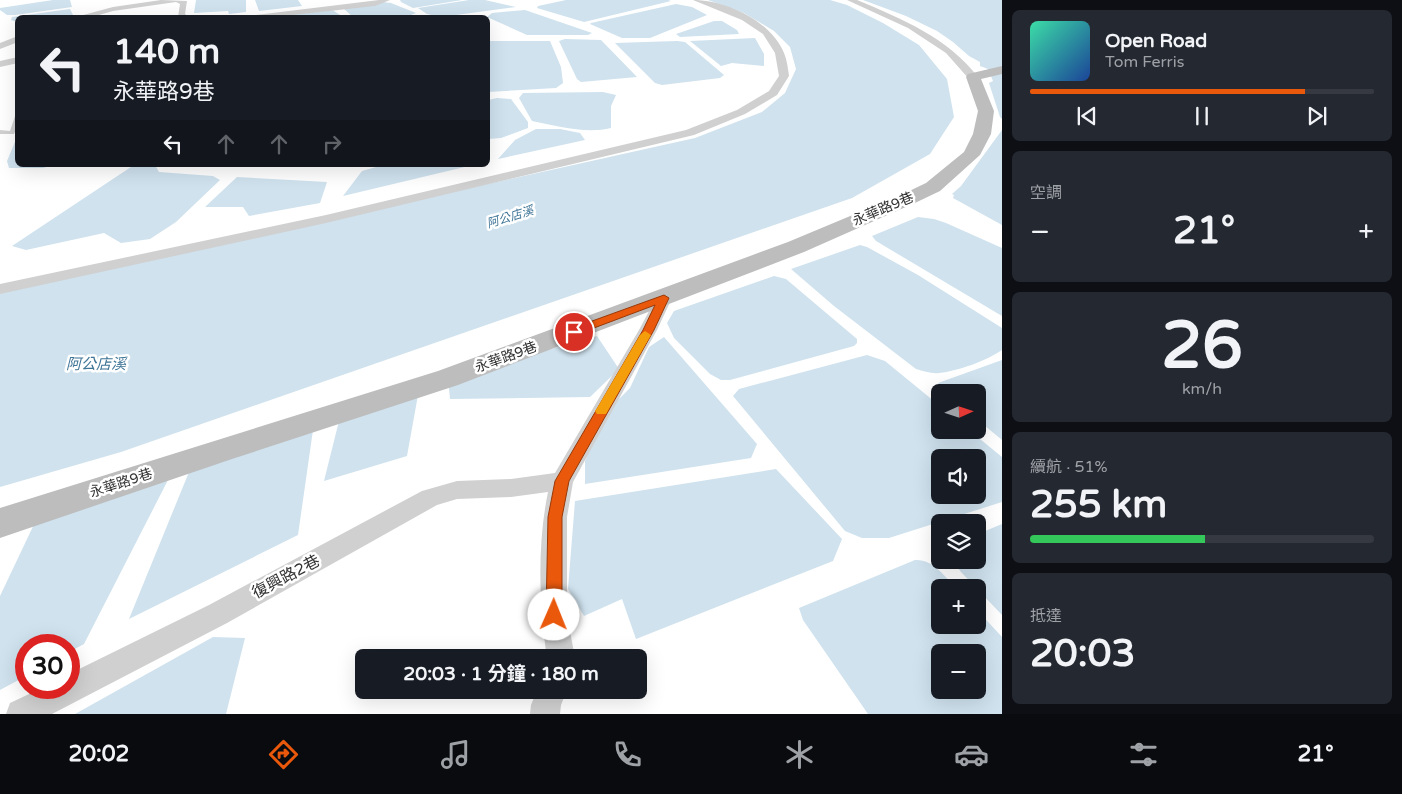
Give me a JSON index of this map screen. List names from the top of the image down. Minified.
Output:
{"streets":{"street":["永華路9巷","復興路2巷"]},"water":["阿公店溪"],"north":"right","page":{"turn":["140 m","永華路9巷"],"song":["Open Road","Tom Ferris"],"tile":["空調",["26","km/h"],["續航 · 51%","255 km"],["抵達","20:03"]],"heat":["−","21°","+"],"map_buttons":["+","−"],"limit":"30","trip":"20:03 · 1 分鐘 · 180 m","tabs":["20:02","21°"]}}
